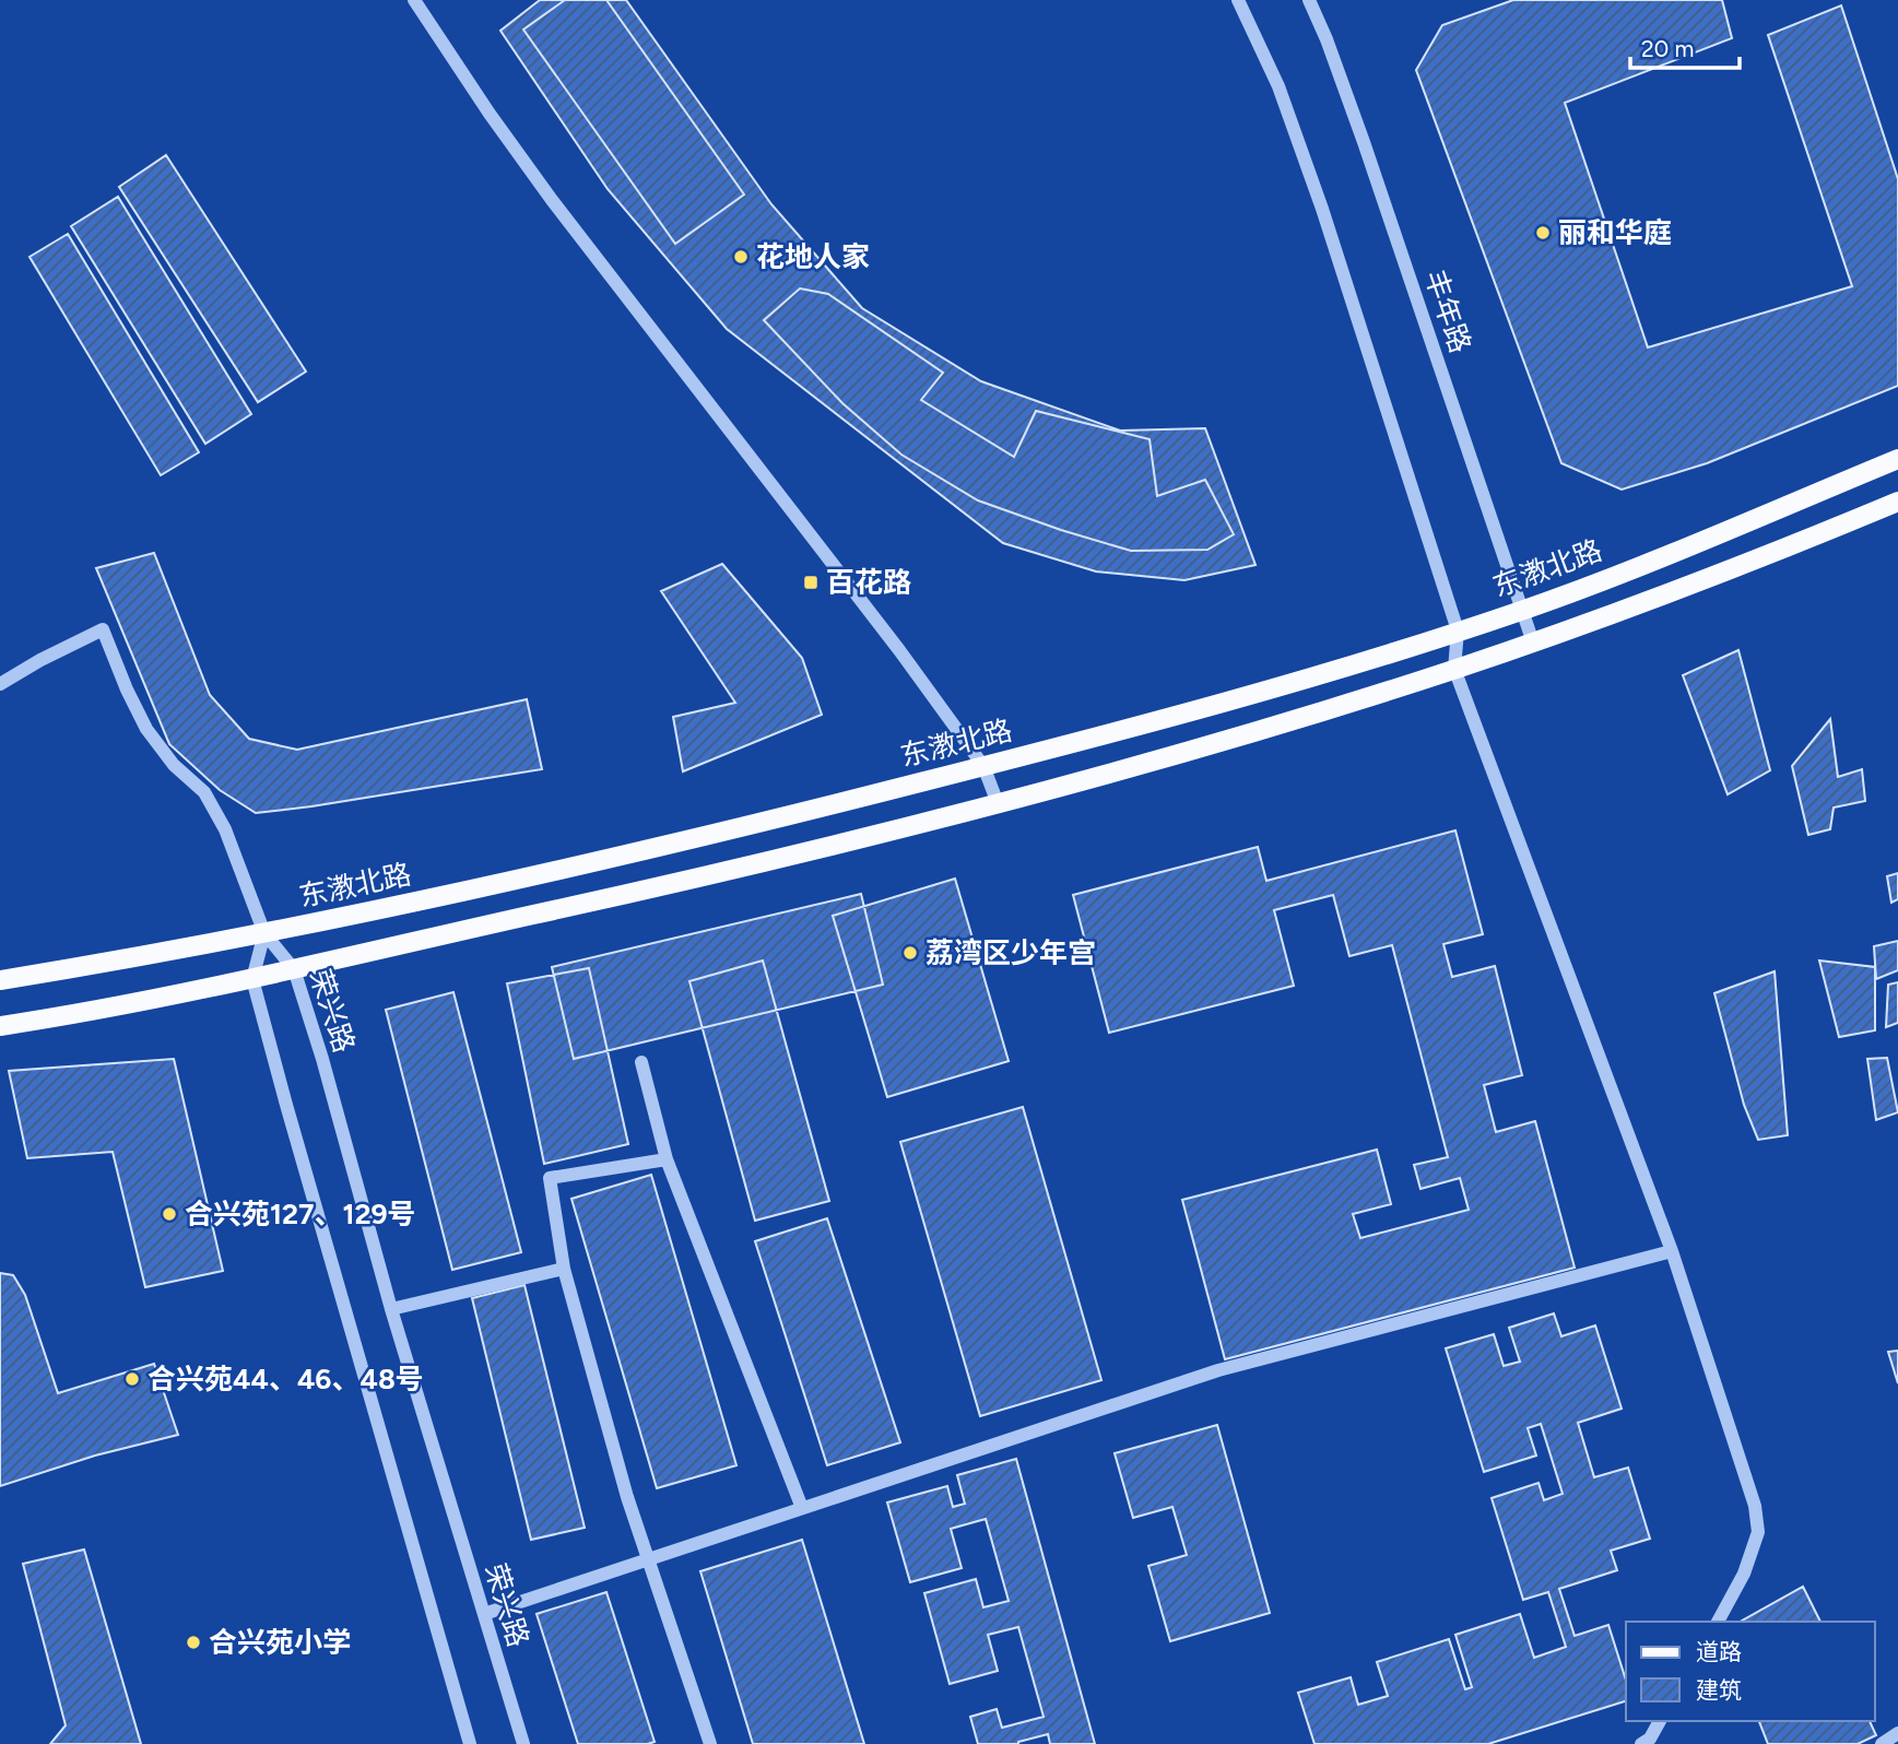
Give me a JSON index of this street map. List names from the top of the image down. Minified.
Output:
{"streets":{"main road":["东漖北路"],"street":["丰年路","荣兴路"]},"crossings":[["丰年路","东漖北路"],["东漖北路","荣兴路"]],"places":{"other":["丽和华庭","花地人家","荔湾区少年宫","合兴苑127、129号","合兴苑44、46、48号","合兴苑小学"],"transit":["百花路"]},"legend":["道路","建筑"],"scale_bar":"20 m"}
